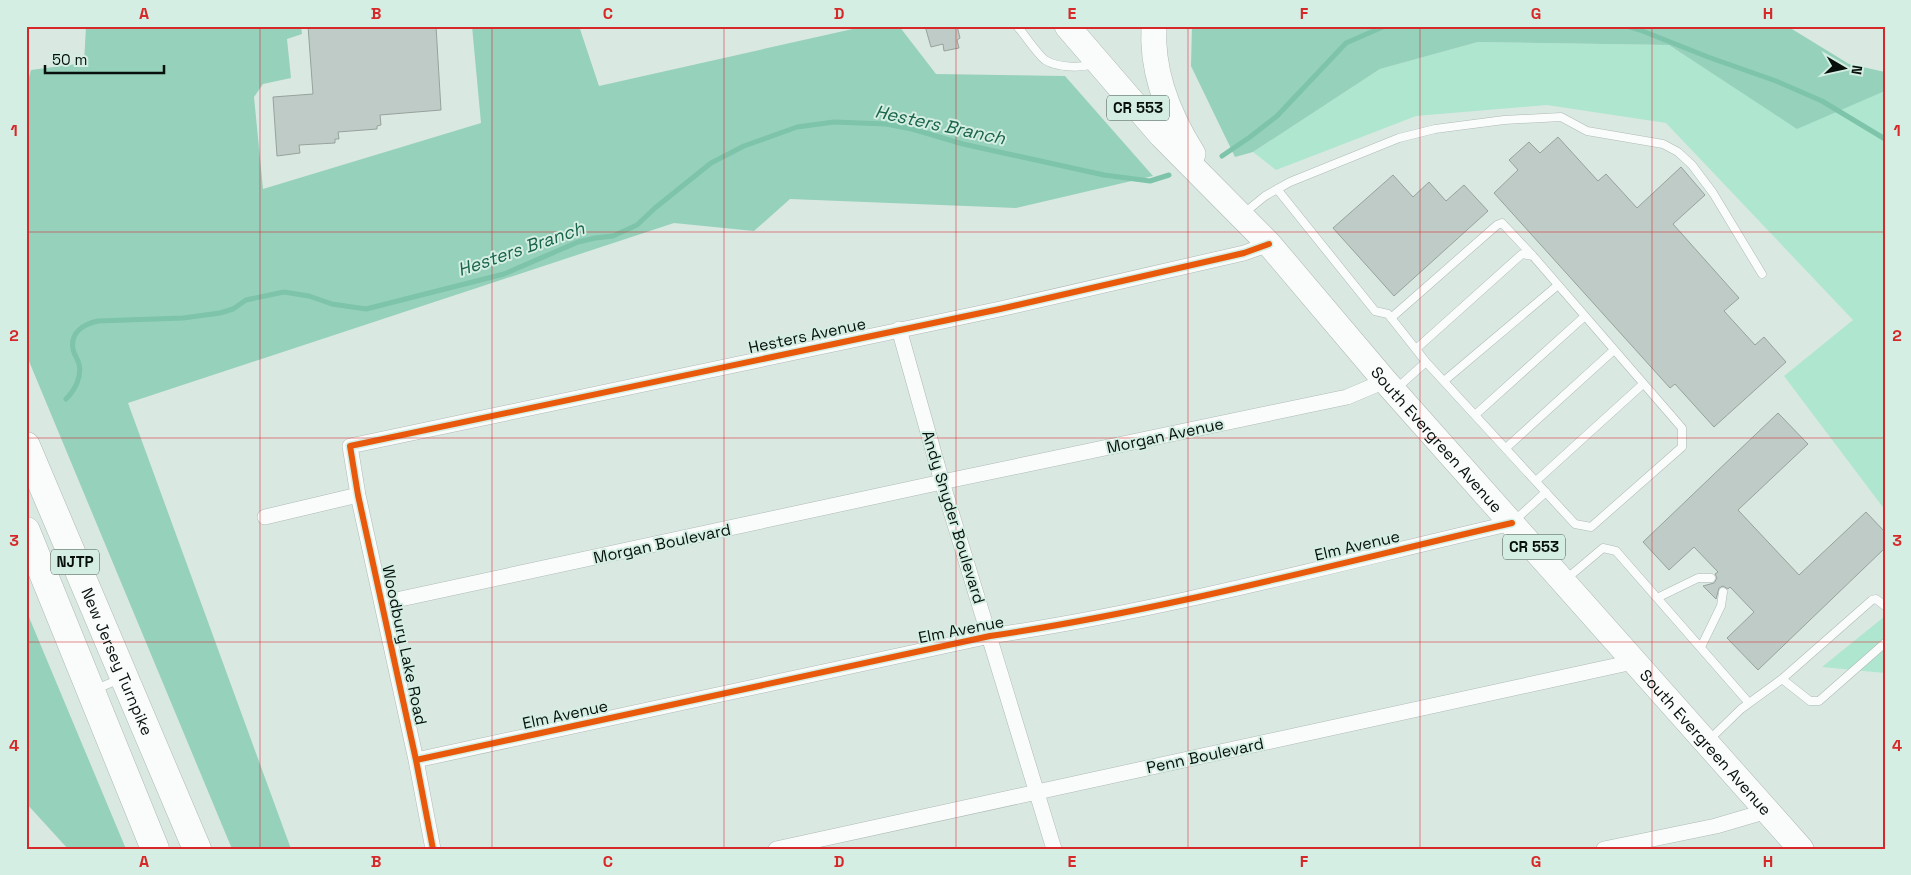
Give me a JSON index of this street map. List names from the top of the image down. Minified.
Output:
{"streets":{"highway":["NJTP","New Jersey Turnpike"],"main road":["CR 553","South Evergreen Avenue"],"street":["Hesters Avenue","Morgan Avenue","Andy Snyder Boulevard","Morgan Boulevard","Elm Avenue","Woodbury Lake Road","Penn Boulevard"]},"crossings":[["Hesters Avenue","South Evergreen Avenue"],["Hesters Avenue","Andy Snyder Boulevard"],["Hesters Avenue","Woodbury Lake Road"],["Morgan Avenue","South Evergreen Avenue"],["Morgan Avenue","Andy Snyder Boulevard"],["Morgan Avenue","Morgan Boulevard"],["South Evergreen Avenue","Elm Avenue"],["South Evergreen Avenue","Penn Boulevard"],["Andy Snyder Boulevard","Morgan Boulevard"],["Andy Snyder Boulevard","Elm Avenue"],["Andy Snyder Boulevard","Penn Boulevard"],["Morgan Boulevard","Woodbury Lake Road"],["Elm Avenue","Woodbury Lake Road"]],"water":["Hesters Branch"],"scale_bar":"50 m","north":"right","grid":{"columns":["A","B","C","D","E","F","G","H"],"rows":["1","2","3","4"]}}
